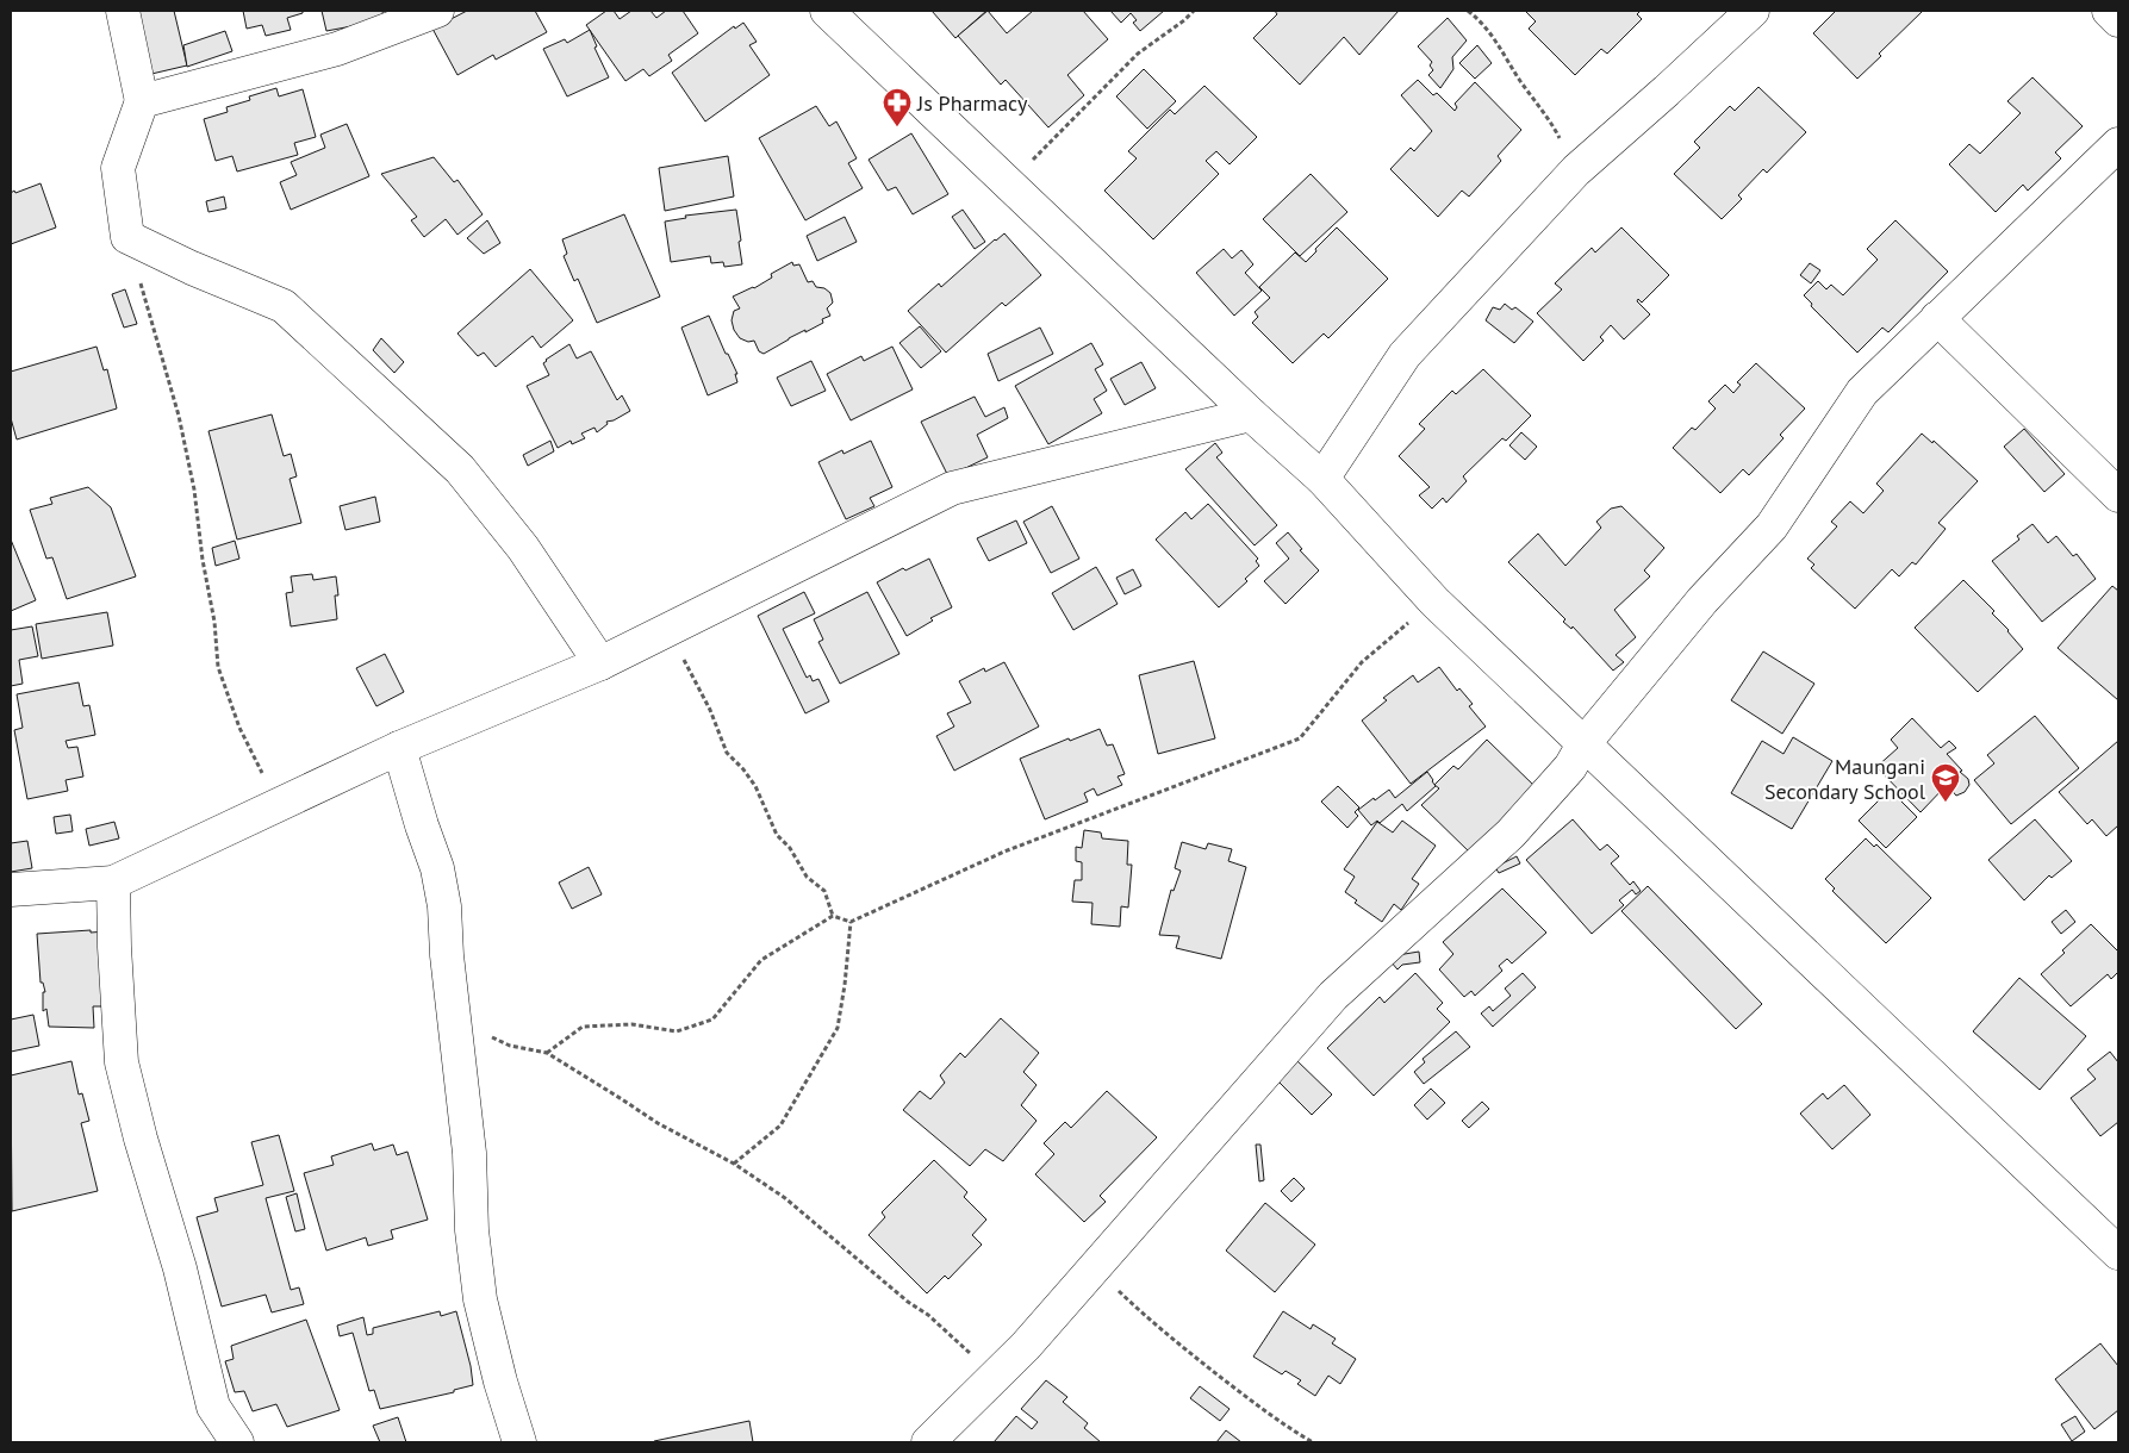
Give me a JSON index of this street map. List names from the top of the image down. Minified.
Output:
{"places":{"pharmacy":["Js Pharmacy"],"school or university":["Maungani Secondary School"]}}
